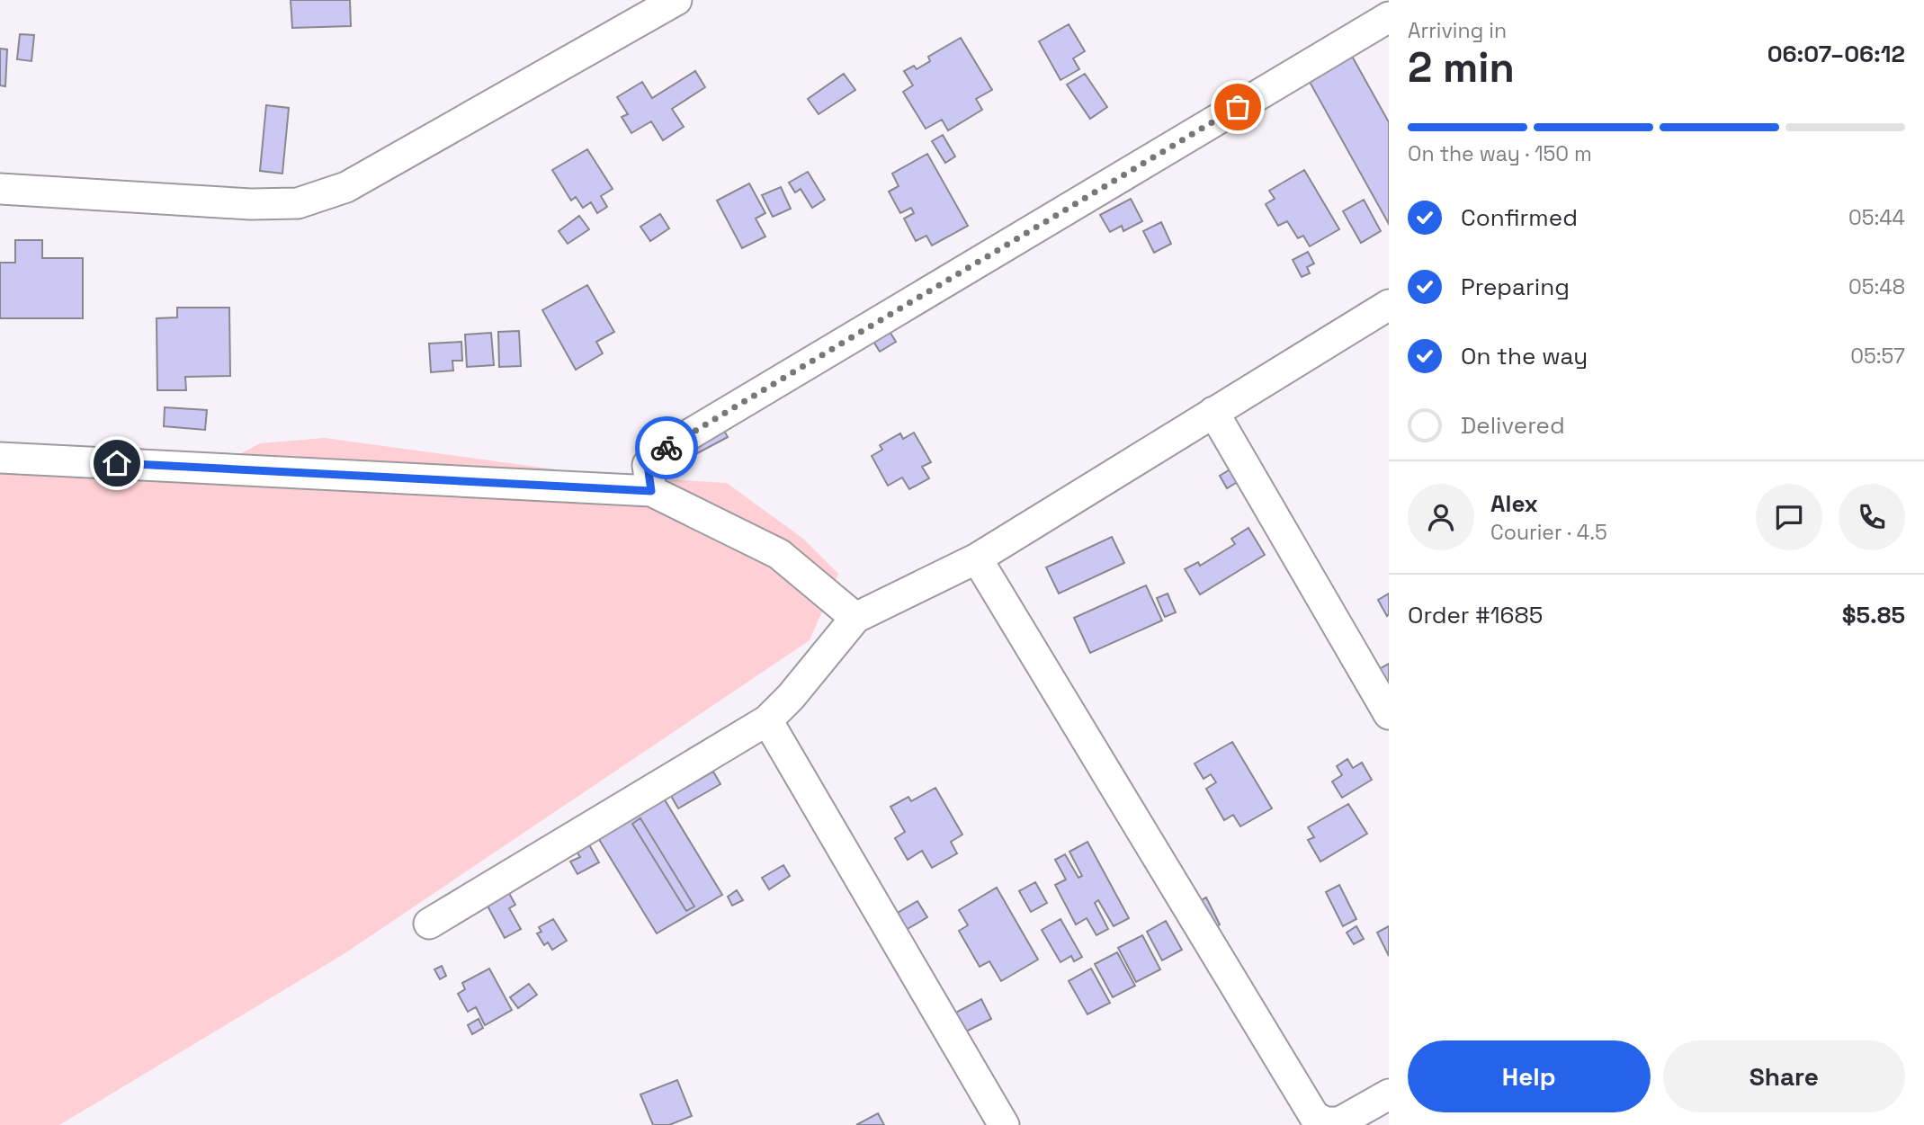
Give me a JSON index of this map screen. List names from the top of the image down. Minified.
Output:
{"page":{"heading":["2 min","Arriving in","06:07–06:12"],"panel":["Alex","Courier · 4.5","Order #1685","$5.85"],"bar":"On the way · 150 m","list":[["Confirmed","05:44"],["Preparing","05:48"],["On the way","05:57"],"Delivered"],"buttons":["Help","Share"]}}
